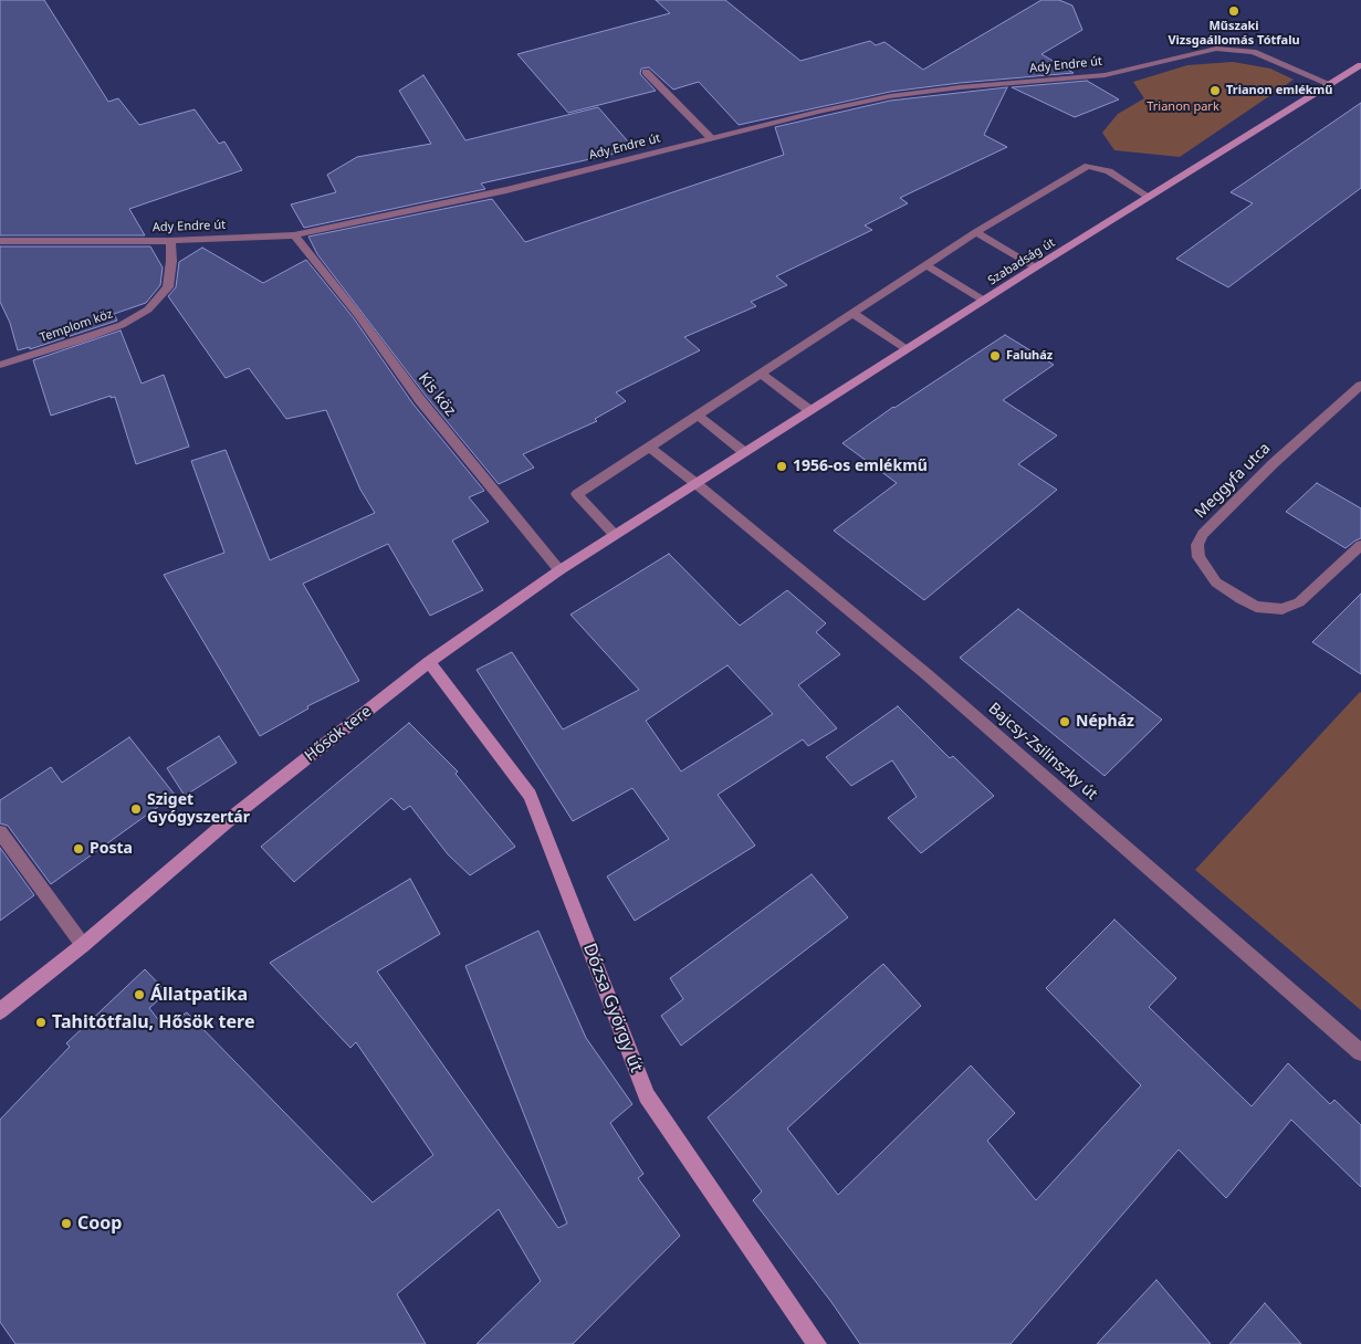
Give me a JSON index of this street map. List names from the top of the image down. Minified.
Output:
{"streets":{"main road":["Szabadság út","Hősök tere","Dózsa György út"],"street":["Ady Endre út","Templom köz","Kis köz","Meggyfa utca","Bajcsy-Zsilinszky út"]},"crossings":[["Ady Endre út","Szabadság út"],["Ady Endre út","Templom köz"],["Ady Endre út","Kis köz"],["Szabadság út","Hősök tere"],["Szabadság út","Bajcsy-Zsilinszky út"],["Kis köz","Hősök tere"],["Hősök tere","Bajcsy-Zsilinszky út"],["Hősök tere","Dózsa György út"]],"parks":["Trianon park"],"places":["Műszaki Vizsgaállomás Tótfalu","Trianon emlékmű","Faluház","1956-os emlékmű","Népház","Sziget Gyógyszertár","Posta","Állatpatika","Tahitótfalu, Hősök tere","Coop"]}
